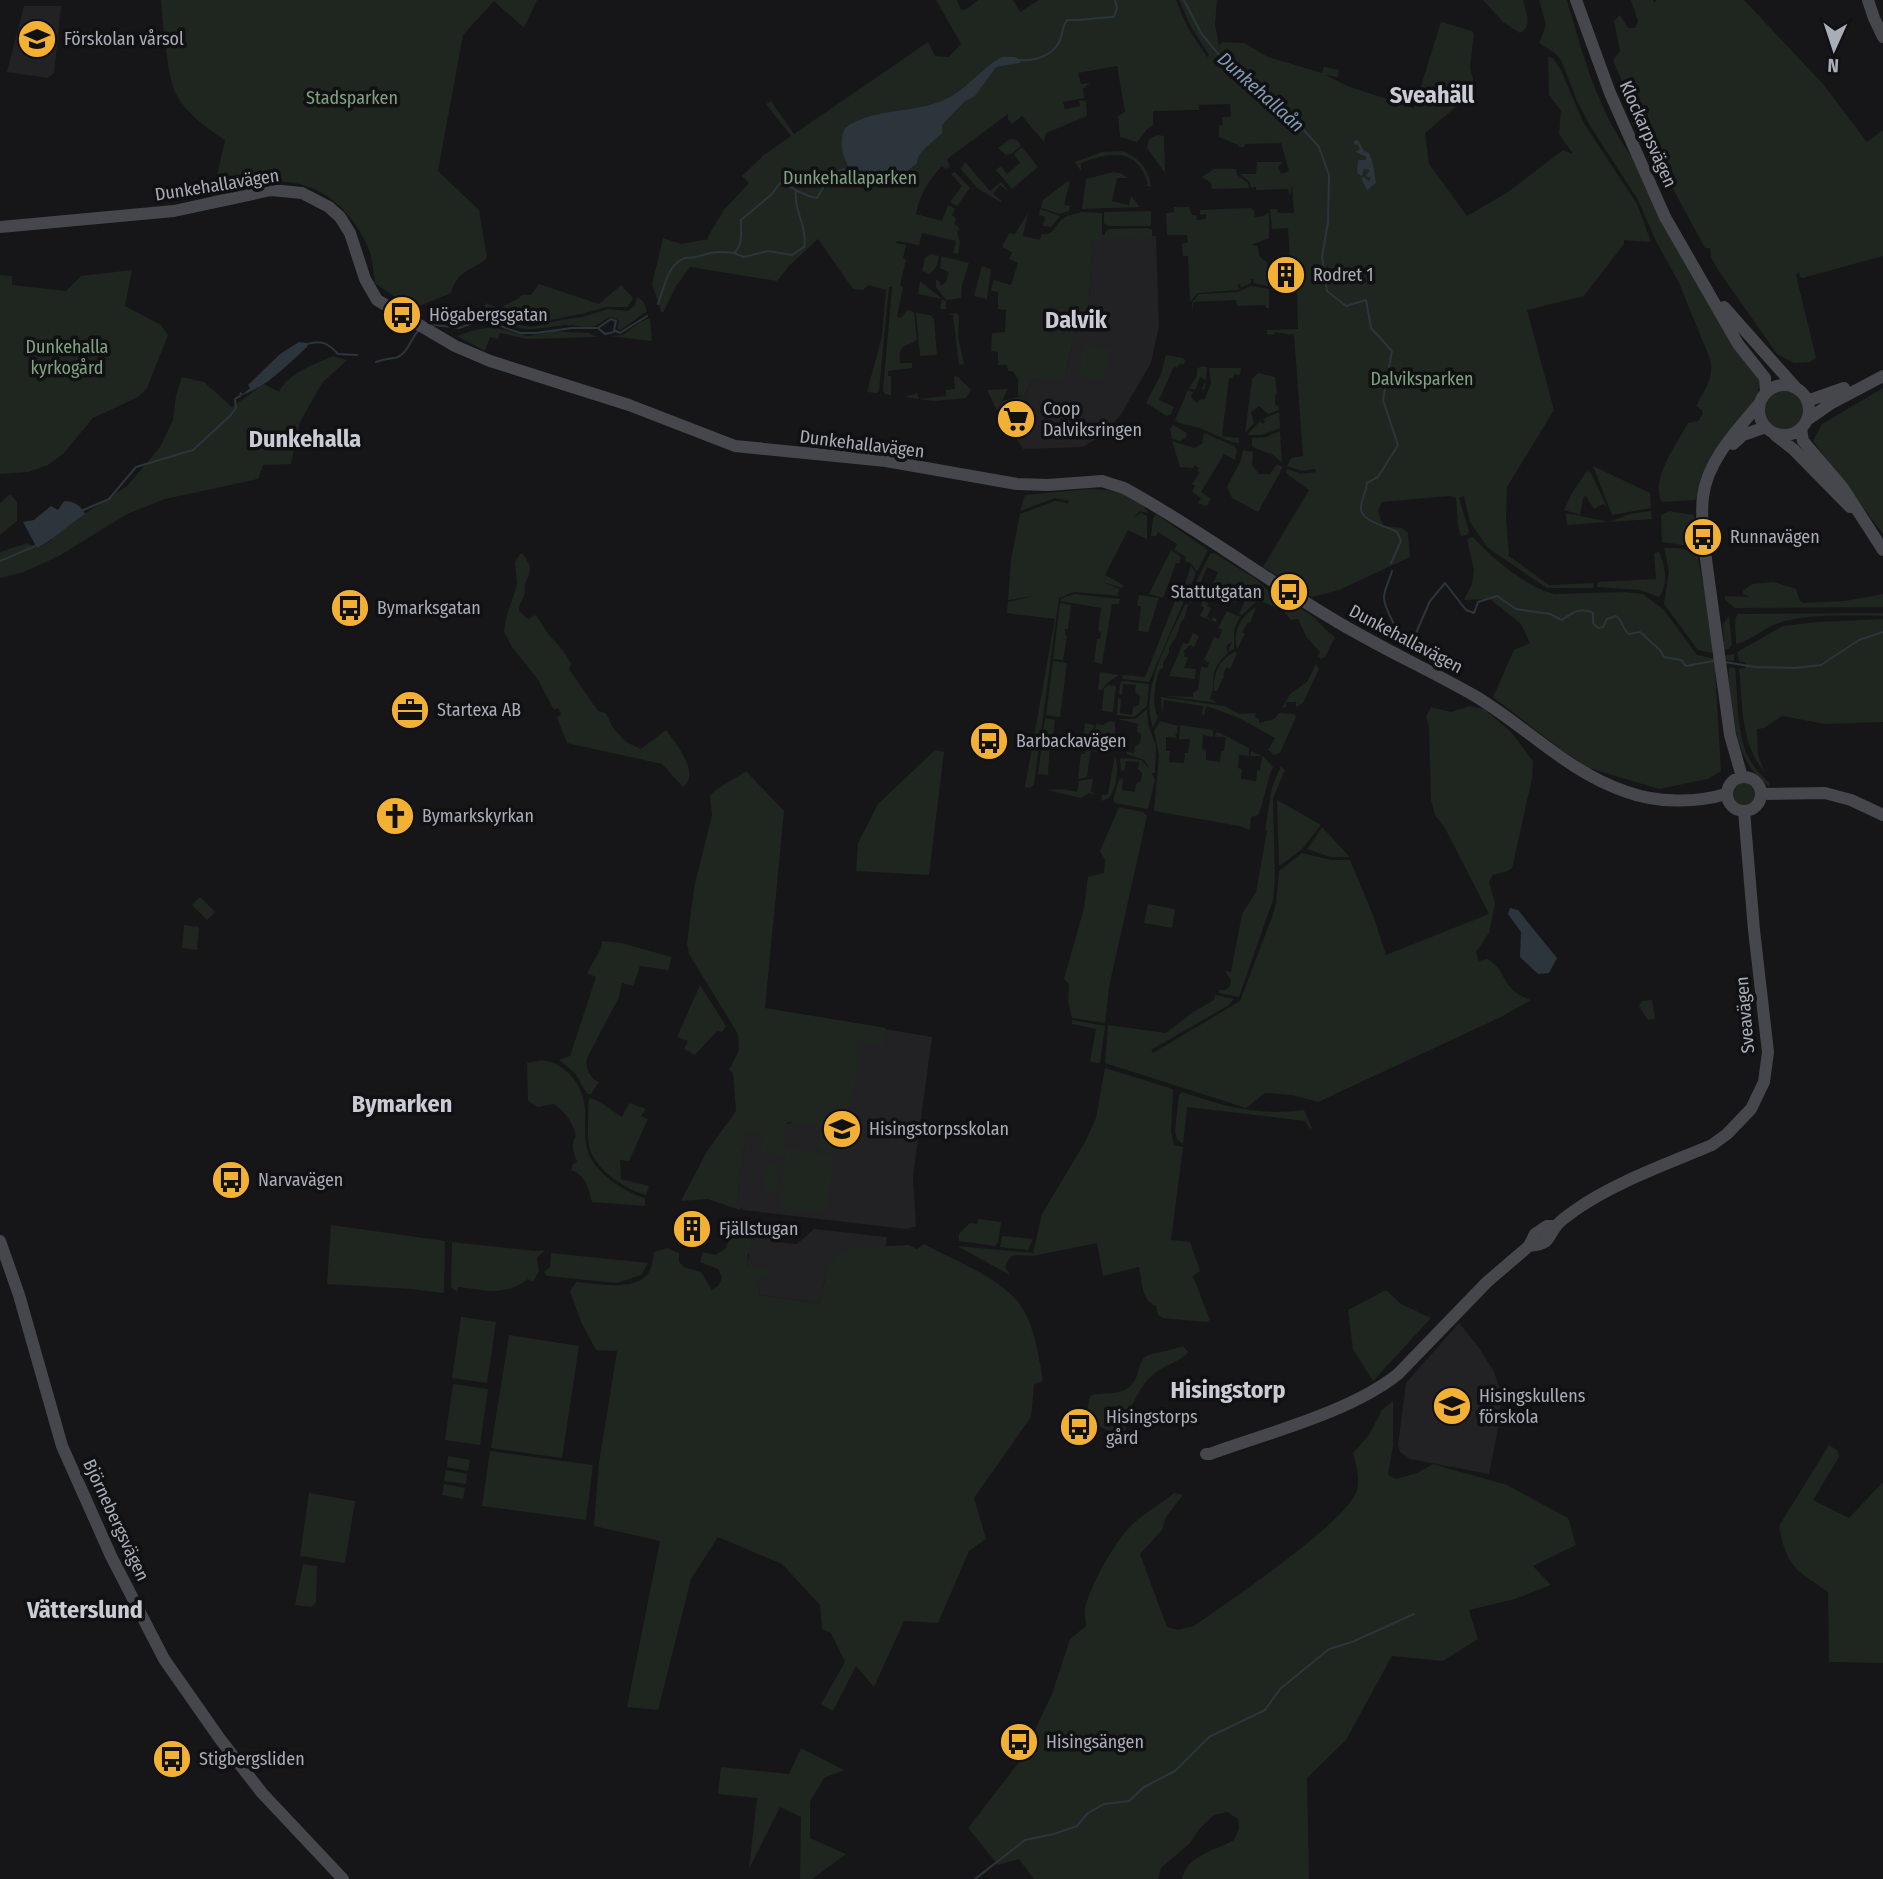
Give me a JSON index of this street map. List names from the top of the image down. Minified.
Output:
{"streets":{"street":["Klockarpsvägen","Dunkehallavägen","Sveavägen","Björnebergsvägen"]},"crossings":[["Dunkehallavägen","Sveavägen"]],"districts":["Sveahäll","Dalvik","Dunkehalla","Bymarken","Hisingstorp","Vätterslund"],"water":["Dunkehallaån"],"parks":["Stadsparken","Dunkehallaparken","Dunkehalla kyrkogård","Dalviksparken"],"places":{"school or university":["Förskolan vårsol","Hisingstorpsskolan","Hisingskullens förskola"],"building":["Rodret 1","Fjällstugan"],"bus stop":["Högabergsgatan","Runnavägen","Stattutgatan","Bymarksgatan","Barbackavägen","Narvavägen","Hisingstorps gård","Hisingsängen","Stigbergsliden"],"supermarket":["Coop Dalviksringen"],"office":["Startexa AB"],"church":["Bymarkskyrkan"]},"north":"bottom"}
